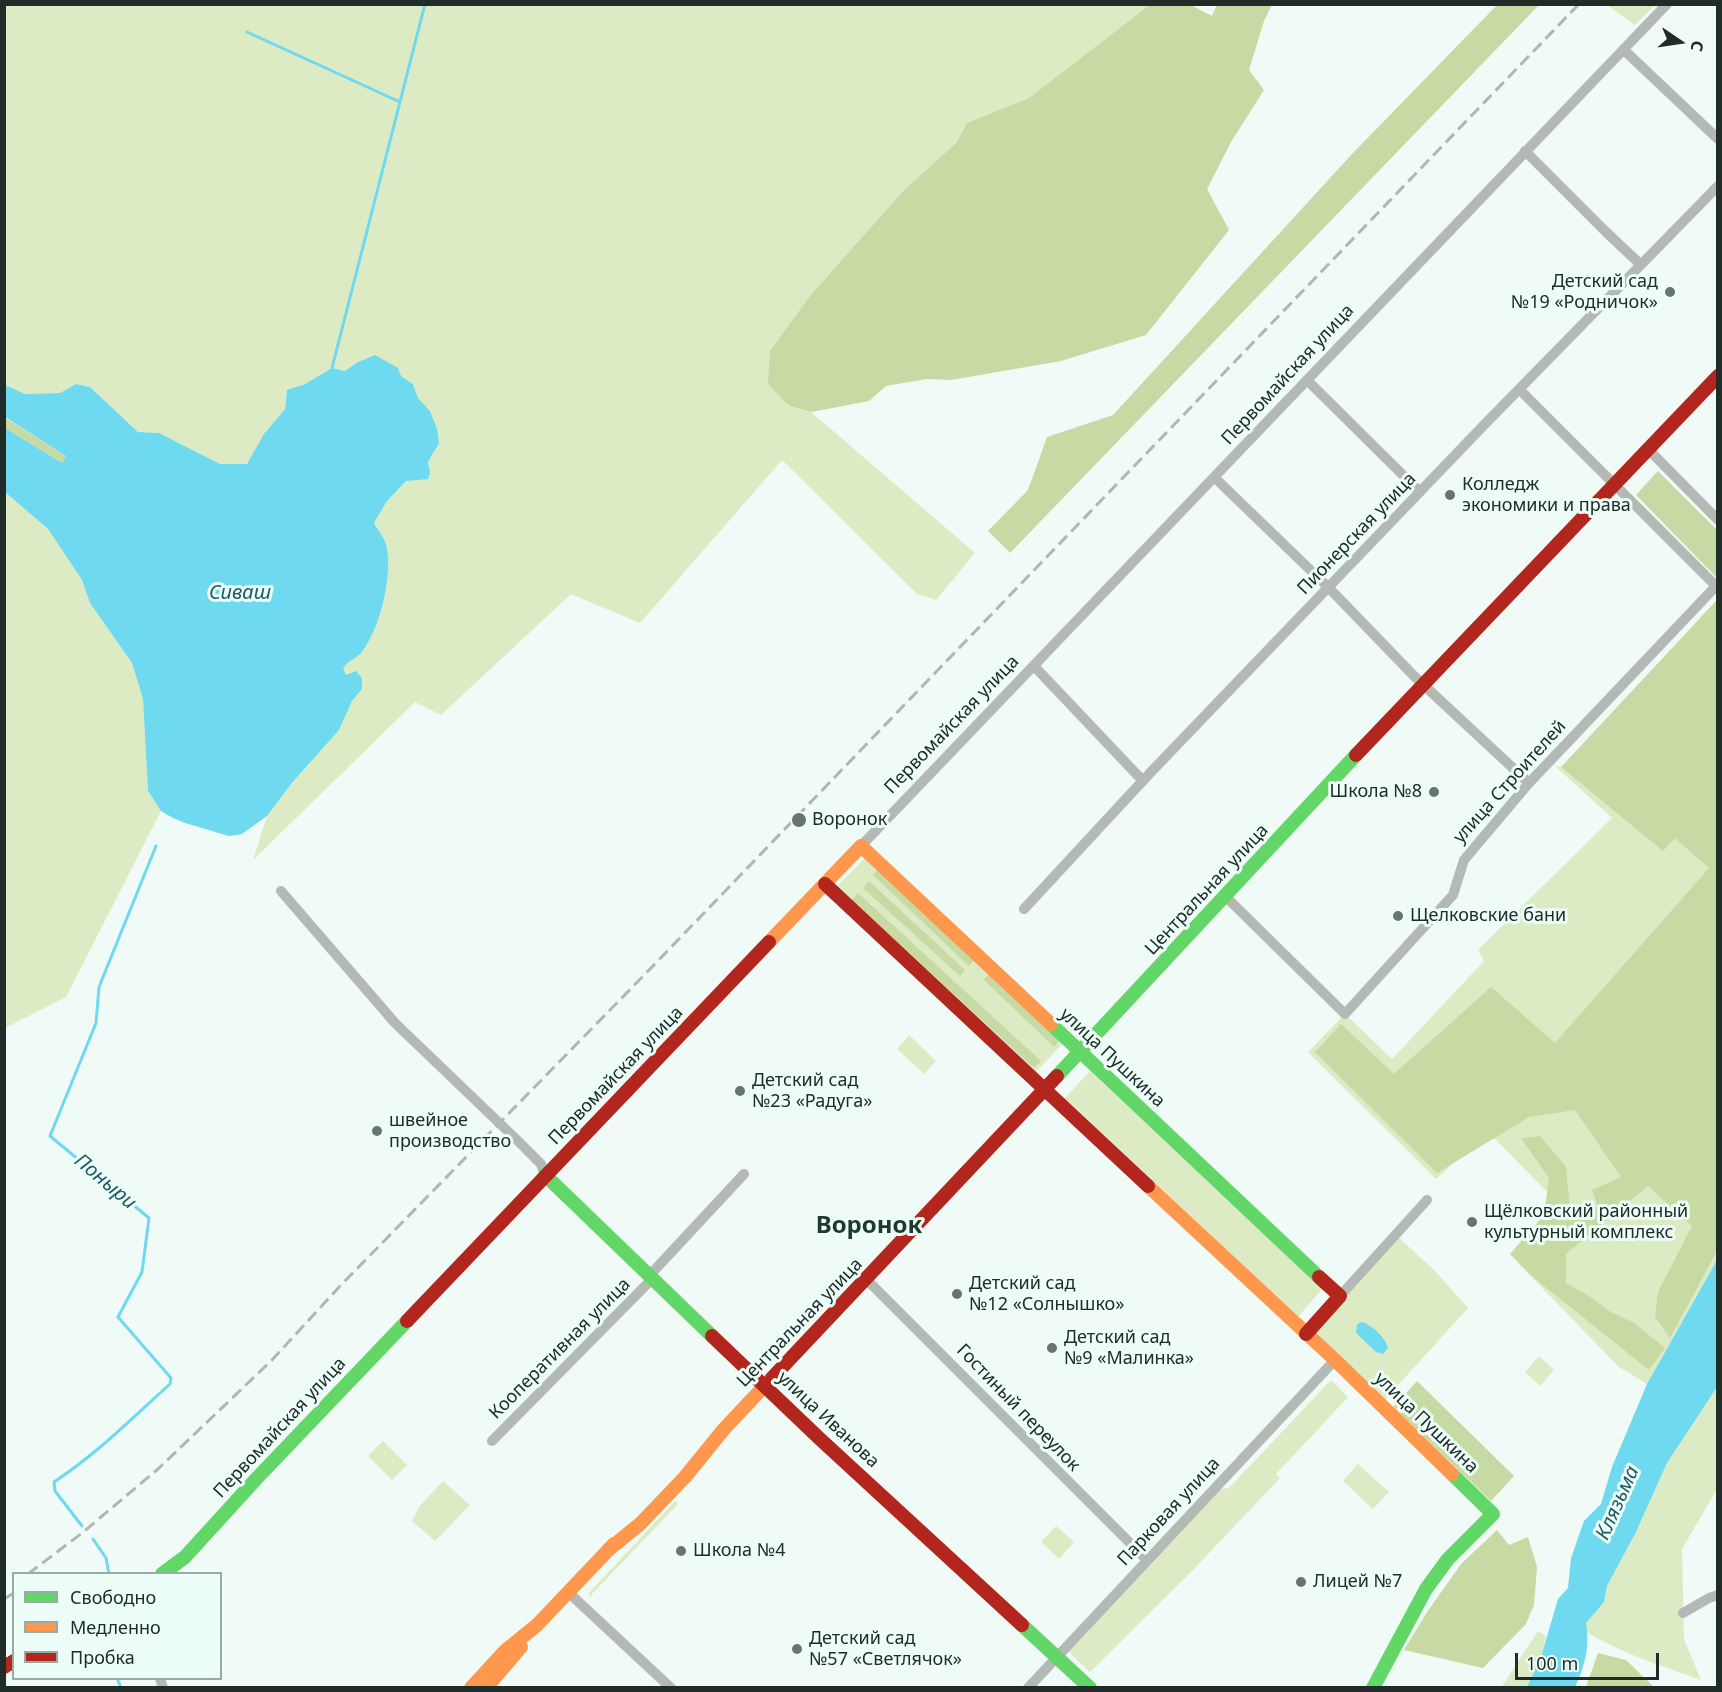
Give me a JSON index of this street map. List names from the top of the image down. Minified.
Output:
{"streets":{"street":["Первомайская улица","Пионерская улица","улица Строителей","Центральная улица","улица Пушкина","Кооперативная улица","Гостиный переулок","улица Иванова","Парковая улица"]},"crossings":[["Первомайская улица","улица Пушкина"],["Первомайская улица","улица Иванова"],["улица Строителей","Центральная улица"],["Центральная улица","улица Пушкина"],["Центральная улица","Гостиный переулок"],["Центральная улица","улица Иванова"],["улица Пушкина","Парковая улица"],["Кооперативная улица","улица Иванова"],["Гостиный переулок","Парковая улица"],["улица Иванова","Парковая улица"]],"districts":["Воронок"],"water":["Сиваш","Поныри","Клязьма"],"places":["Детский сад №19 «Родничок»","Колледж экономики и права","Школа №8","Воронок","Щелковские бани","Детский сад №23 «Радуга»","швейное производство","Щёлковский районный культурный комплекс","Детский сад №12 «Солнышко»","Детский сад №9 «Малинка»","Школа №4","Лицей №7","Детский сад №57 «Светлячок»"],"legend":["Свободно","Медленно","Пробка"],"scale_bar":"100 m","north":"right"}
